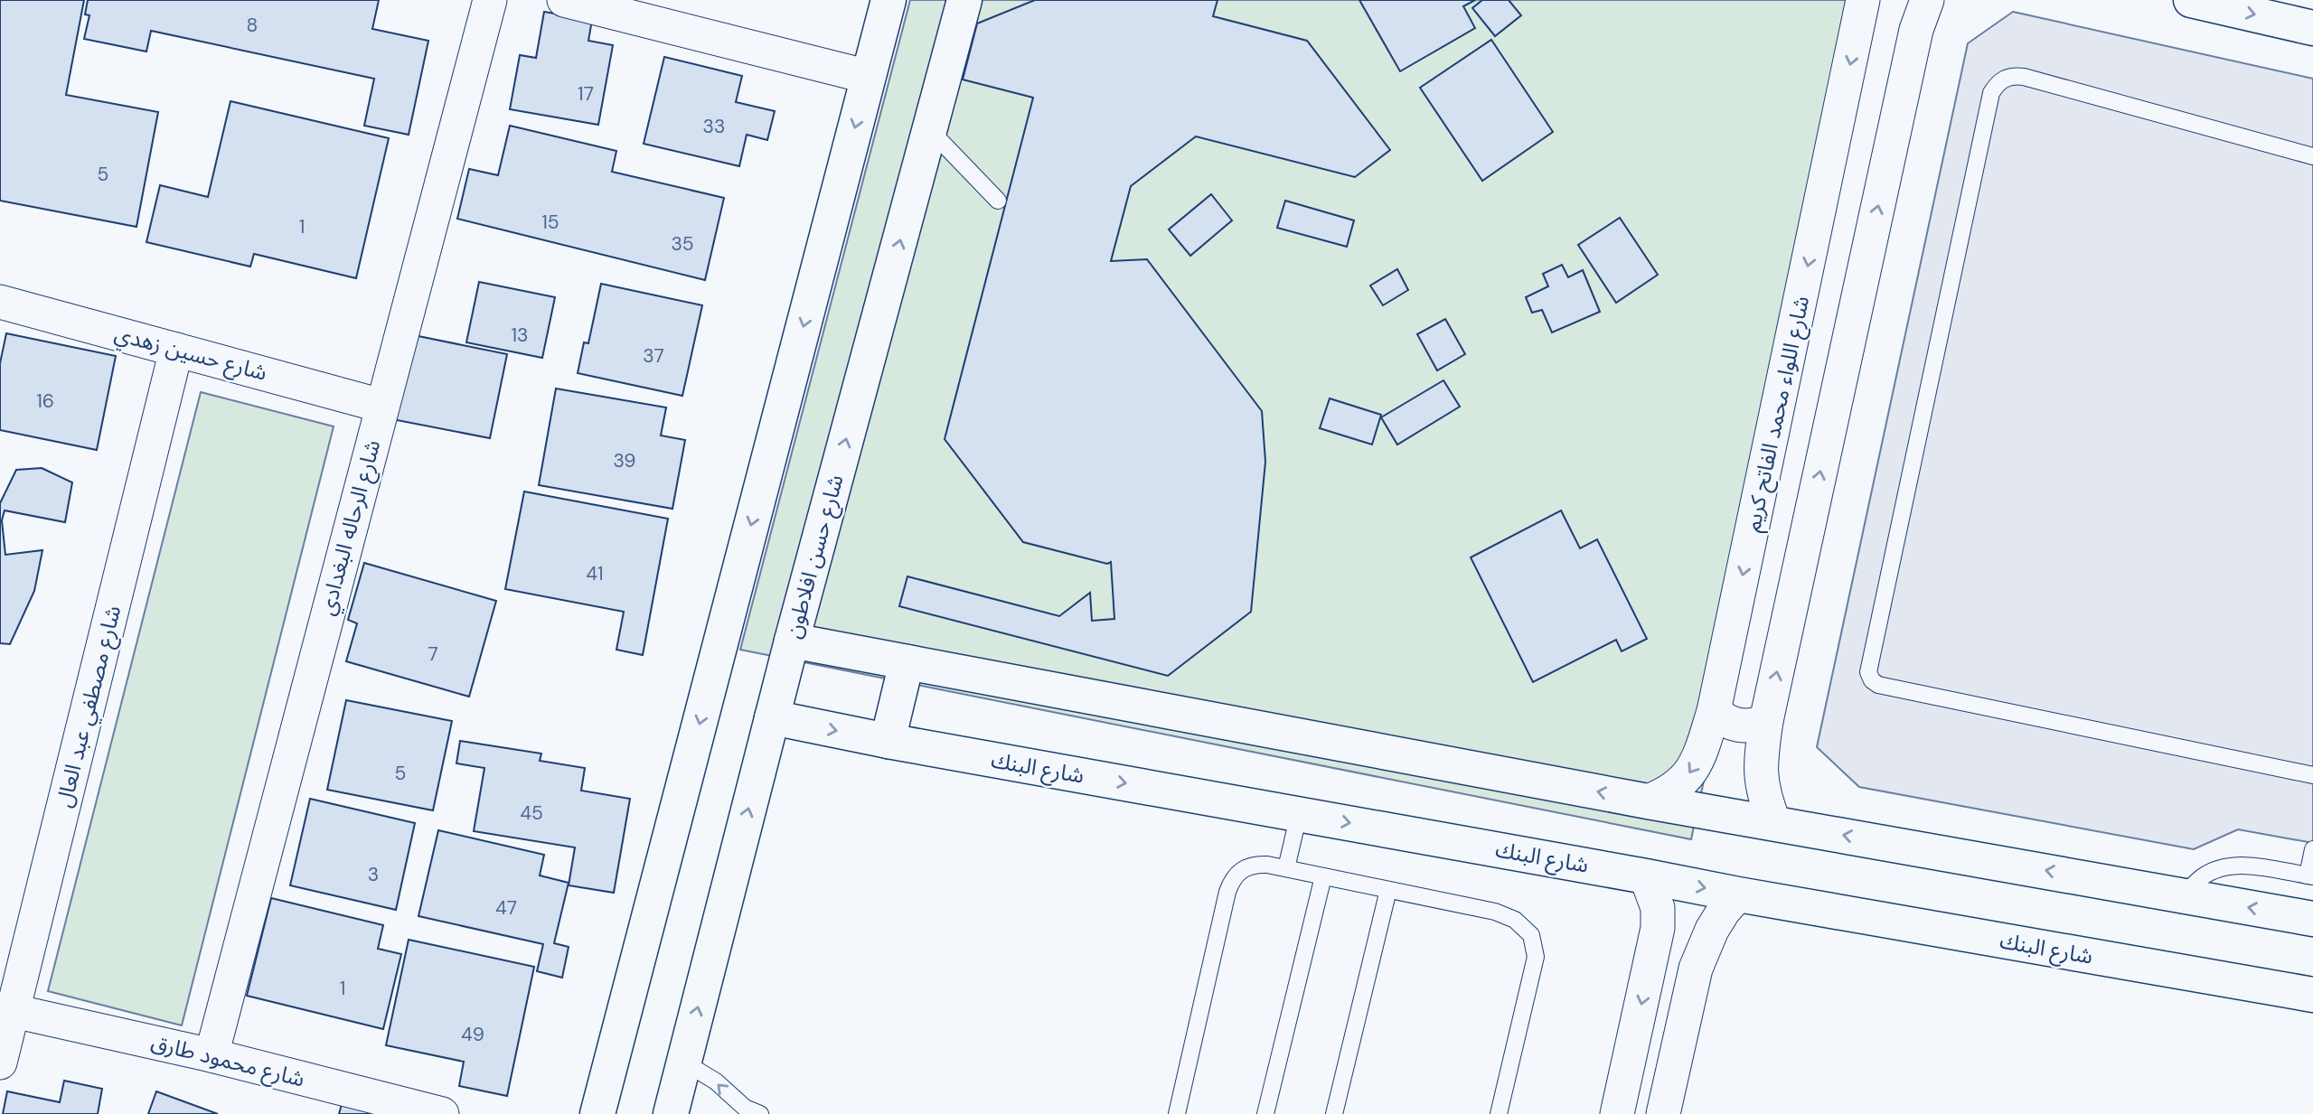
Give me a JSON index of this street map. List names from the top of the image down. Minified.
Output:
{"streets":{"street":["شارع حسين زهدي","شارع اللواء محمد الفاتح كريم","شارع الرحاله البغدادي","شارع حسن افلاطون","شارع مصطفي عبد العال","شارع البنك","شارع محمود طارق"]},"crossings":[["شارع حسين زهدي","شارع الرحاله البغدادي"],["شارع حسين زهدي","شارع مصطفي عبد العال"],["شارع الرحاله البغدادي","شارع محمود طارق"],["شارع حسن افلاطون","شارع البنك"],["شارع مصطفي عبد العال","شارع محمود طارق"]],"house_numbers":["8","17","33","5","15","1","35","13","37","16","39","41","7","5","45","3","47","1","49"]}
